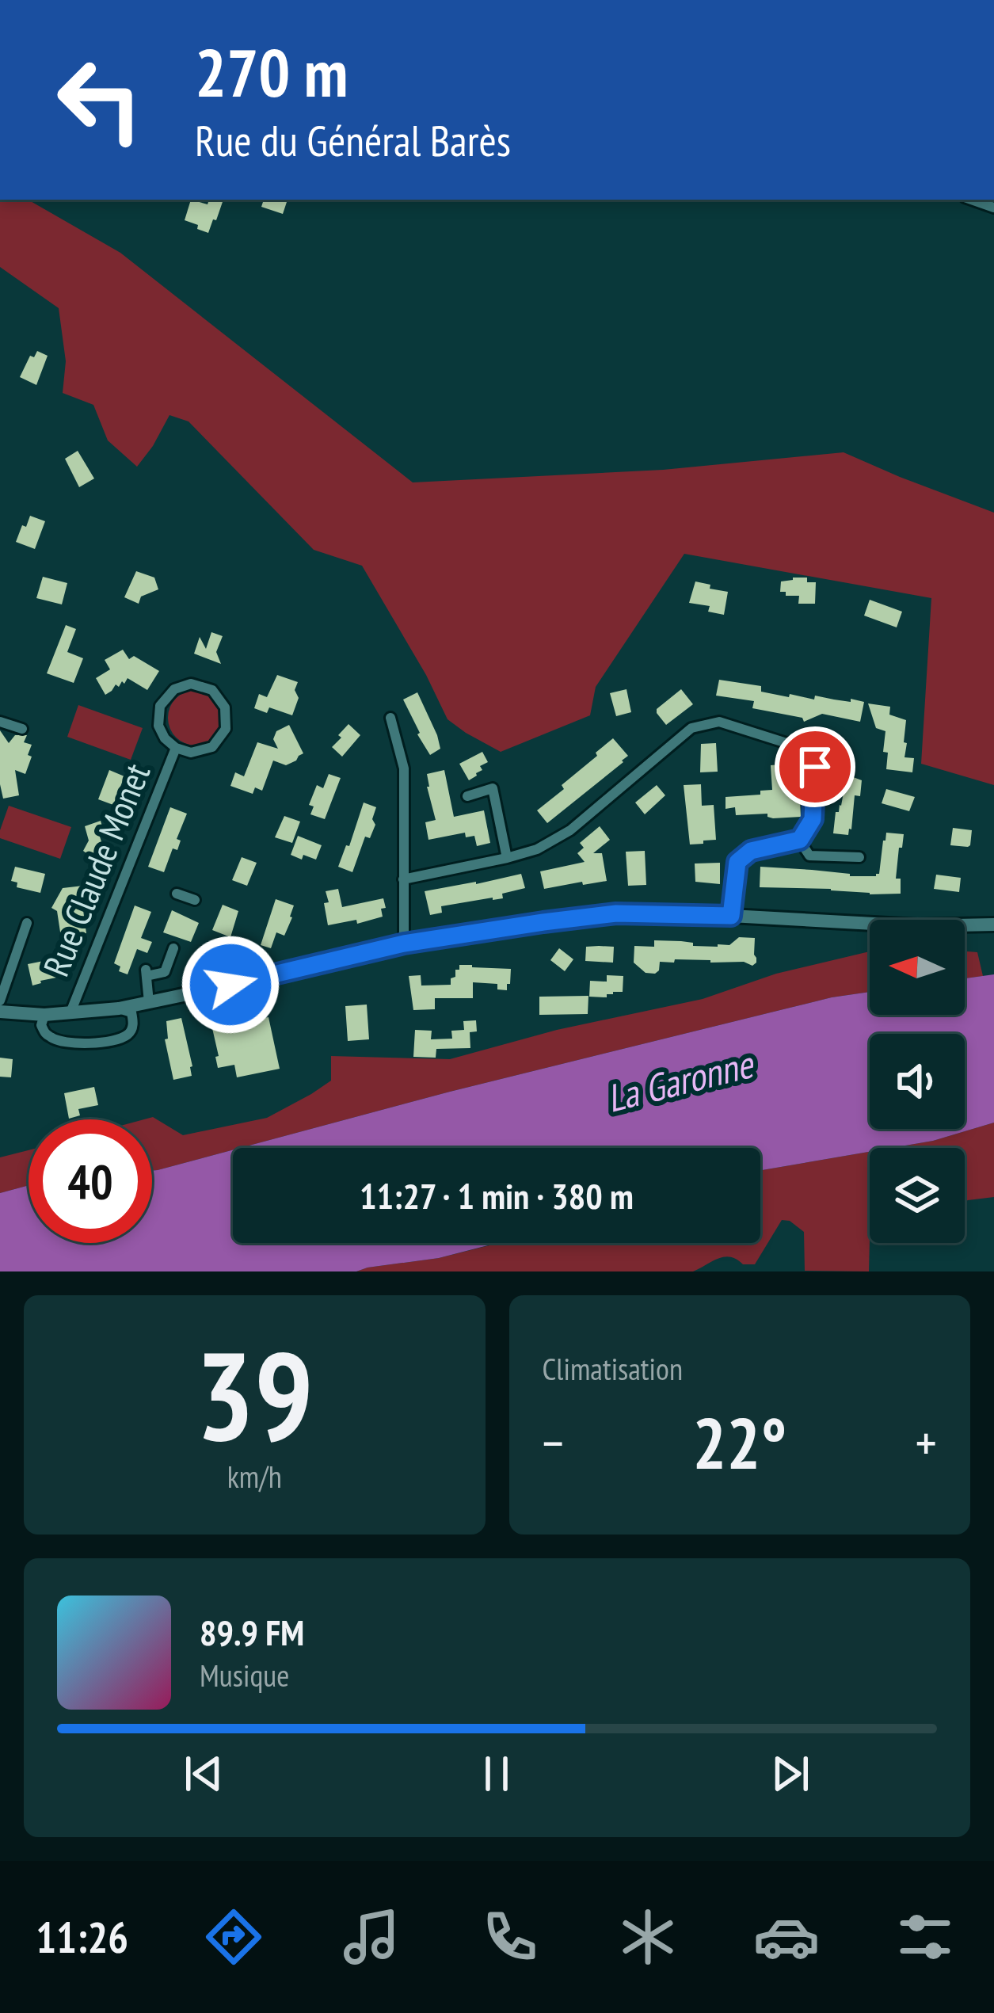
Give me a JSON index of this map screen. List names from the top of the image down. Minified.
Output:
{"streets":{"street":["Rue Claude Monet"]},"water":["La Garonne"],"north":"left","page":{"turn":["270 m","Rue du Général Barès"],"limit":"40","trip":"11:27 · 1 min · 380 m","tile":[["39","km/h"],"Climatisation"],"heat":["−","22°","+"],"song":["89.9 FM","Musique"],"tabs":"11:26"}}
